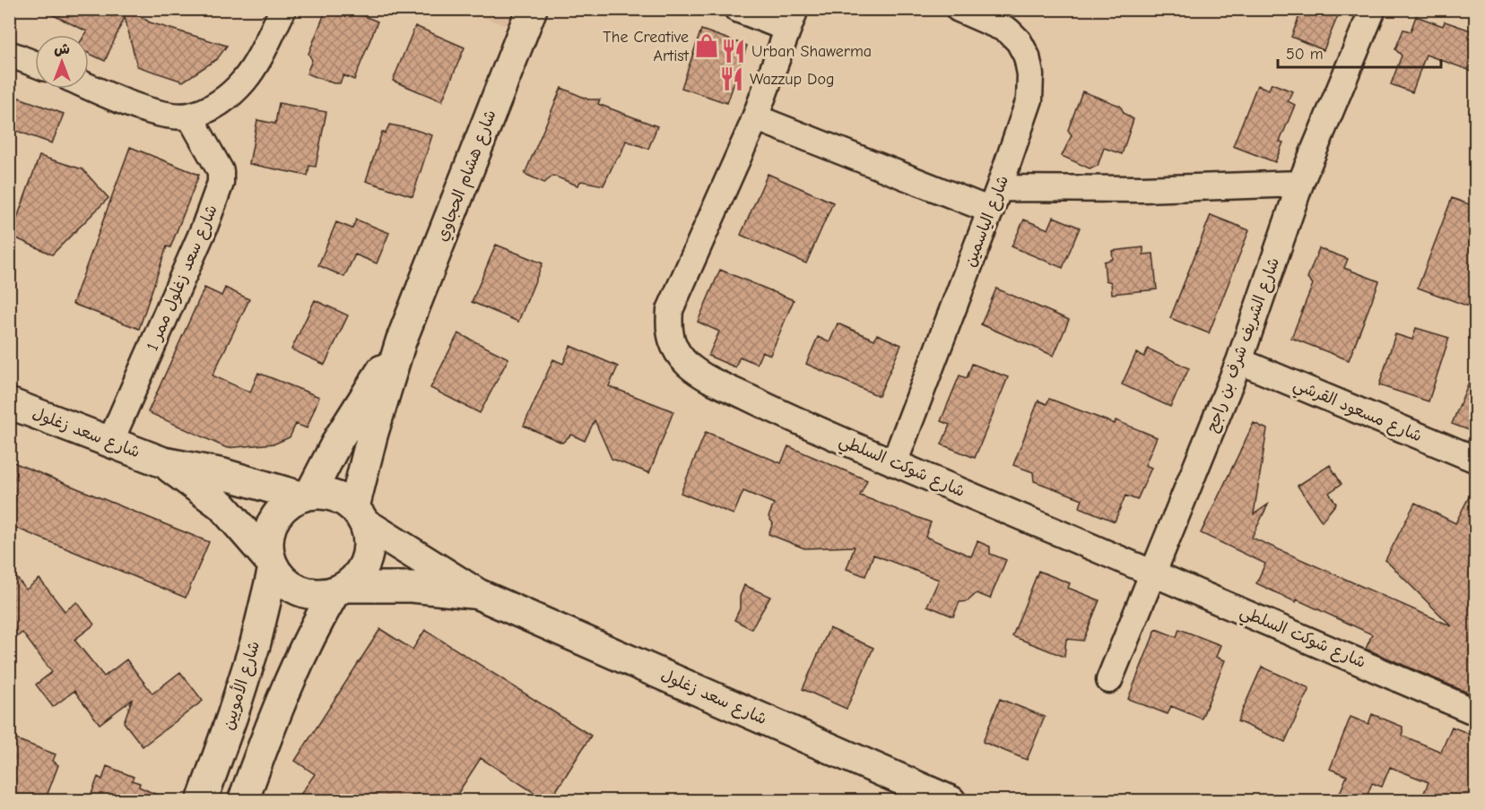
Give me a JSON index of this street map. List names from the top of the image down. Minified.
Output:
{"streets":{"street":["شارع هشام الحجاوي","شارع الياسمين","شارع سعد زغلول ممر 1","شارع الشريف شرف بن راجح","شارع مسعود القرشي","شارع سعد زغلول","شارع شوكت السلطي","شارع الأمويين"]},"crossings":[["شارع هشام الحجاوي","شارع سعد زغلول"],["شارع هشام الحجاوي","شارع الأمويين"],["شارع الياسمين","شارع شوكت السلطي"],["شارع سعد زغلول ممر 1","شارع سعد زغلول"],["شارع الشريف شرف بن راجح","شارع مسعود القرشي"],["شارع الشريف شرف بن راجح","شارع شوكت السلطي"],["شارع سعد زغلول","شارع الأمويين"]],"places":{"shop":["The Creative Artist"],"restaurant":["Urban Shawerma","Wazzup Dog"]},"scale_bar":"50 m","north":"top"}
